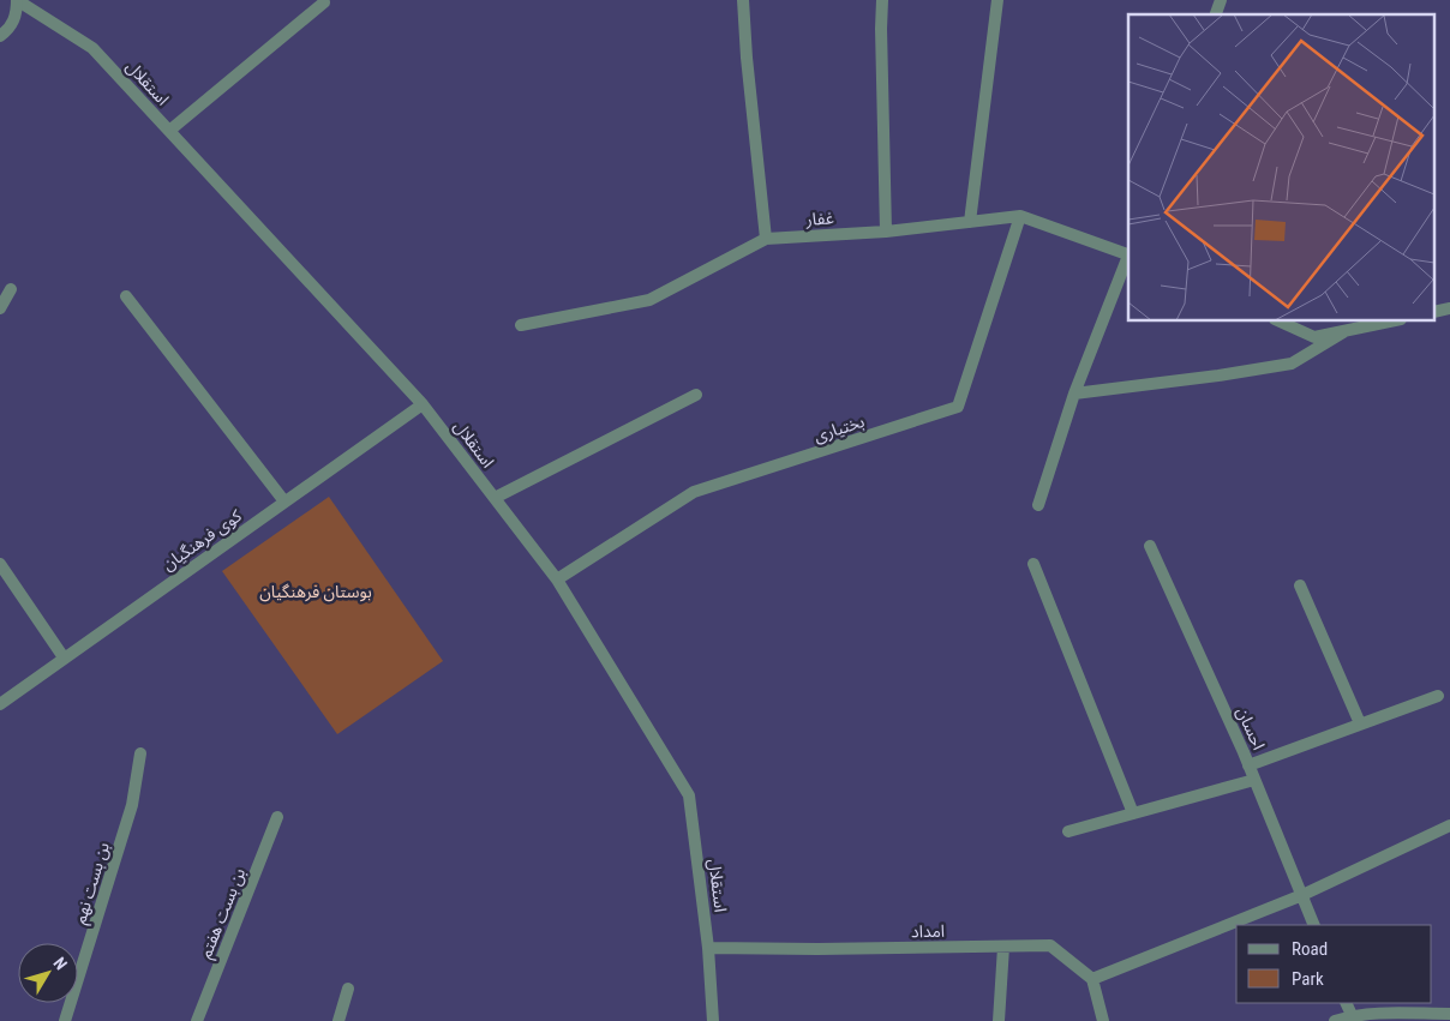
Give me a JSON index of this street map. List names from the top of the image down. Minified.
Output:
{"streets":{"street":["استقلال","غفار","بختیاری","کوی فرهنگیان","احسان","بن بست نهم","بن بست هفتم","امداد"]},"crossings":[["استقلال","بختیاری"],["استقلال","کوی فرهنگیان"],["استقلال","امداد"],["غفار","بختیاری"]],"parks":["بوستان فرهنگیان"],"legend":["Road","Park"],"north":"top right"}
